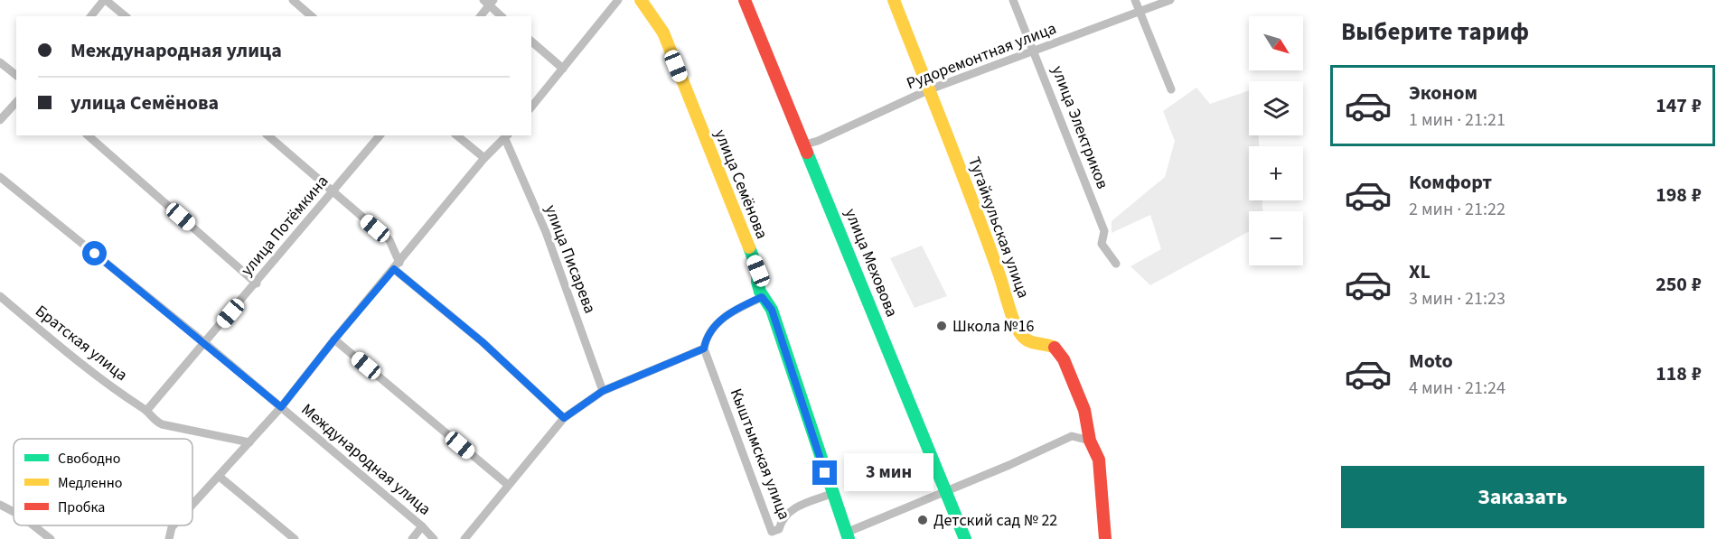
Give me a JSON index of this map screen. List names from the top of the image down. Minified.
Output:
{"streets":{"street":["Рудоремонтная улица","улица Электриков","улица Семёнова","улица Потёмкина","Тугайкульская улица","улица Писарева","улица Меховова","Братская улица","Кыштымская улица","Международная улица"]},"crossings":[["Рудоремонтная улица","улица Электриков"],["Рудоремонтная улица","Тугайкульская улица"],["Рудоремонтная улица","улица Меховова"],["улица Семёнова","Кыштымская улица"],["улица Потёмкина","Братская улица"],["улица Потёмкина","Международная улица"]],"places":["Школа №16","Детский сад № 22"],"legend":["Свободно","Медленно","Пробка"],"north":"bottom right","page":{"heading":"Выберите тариф","map_buttons":["+","−"],"banner":["Международная улица","улица Семёнова"],"list":[{"name":"Эконом","note":"1 мин · 21:21","value":"147 ₽"},{"name":"Комфорт","note":"2 мин · 21:22","value":"198 ₽"},{"name":"XL","note":"3 мин · 21:23","value":"250 ₽"},{"name":"Moto","note":"4 мин · 21:24","value":"118 ₽"}],"bubble":"3 мин","buttons":"Заказать"}}
